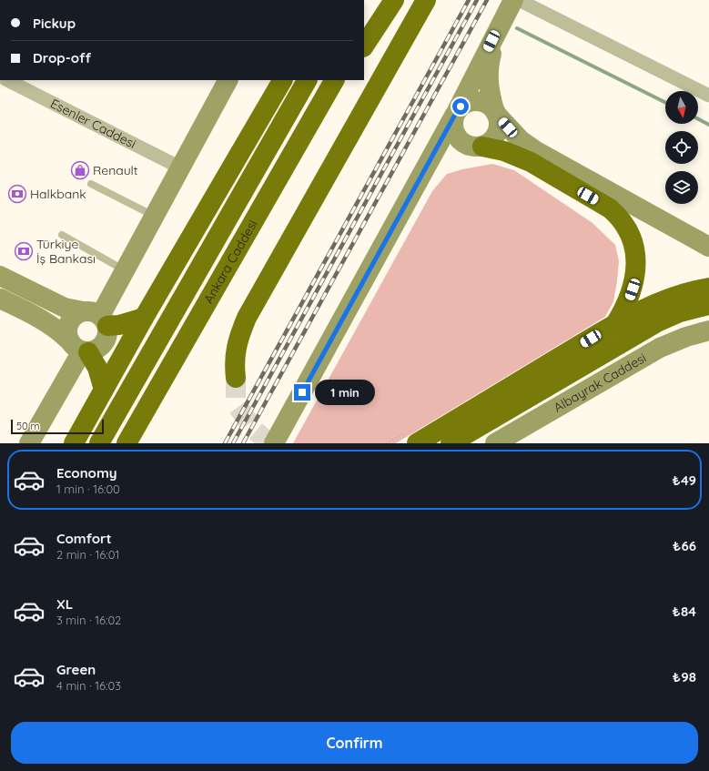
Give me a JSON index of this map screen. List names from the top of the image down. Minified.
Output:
{"streets":{"highway":["Ankara Caddesi"],"street":["Esenler Caddesi","Albayrak Caddesi"]},"places":{"shop":["Renault"],"bank":["Halkbank","Türkiye İş Bankası"]},"scale_bar":"50 m","north":"bottom","page":{"banner":["Pickup","Drop-off"],"bubble":"1 min","scale":"50 m","list":[{"name":"Economy","note":"1 min · 16:00","value":"₺49"},{"name":"Comfort","note":"2 min · 16:01","value":"₺66"},{"name":"XL","note":"3 min · 16:02","value":"₺84"},{"name":"Green","note":"4 min · 16:03","value":"₺98"}],"buttons":"Confirm"}}
